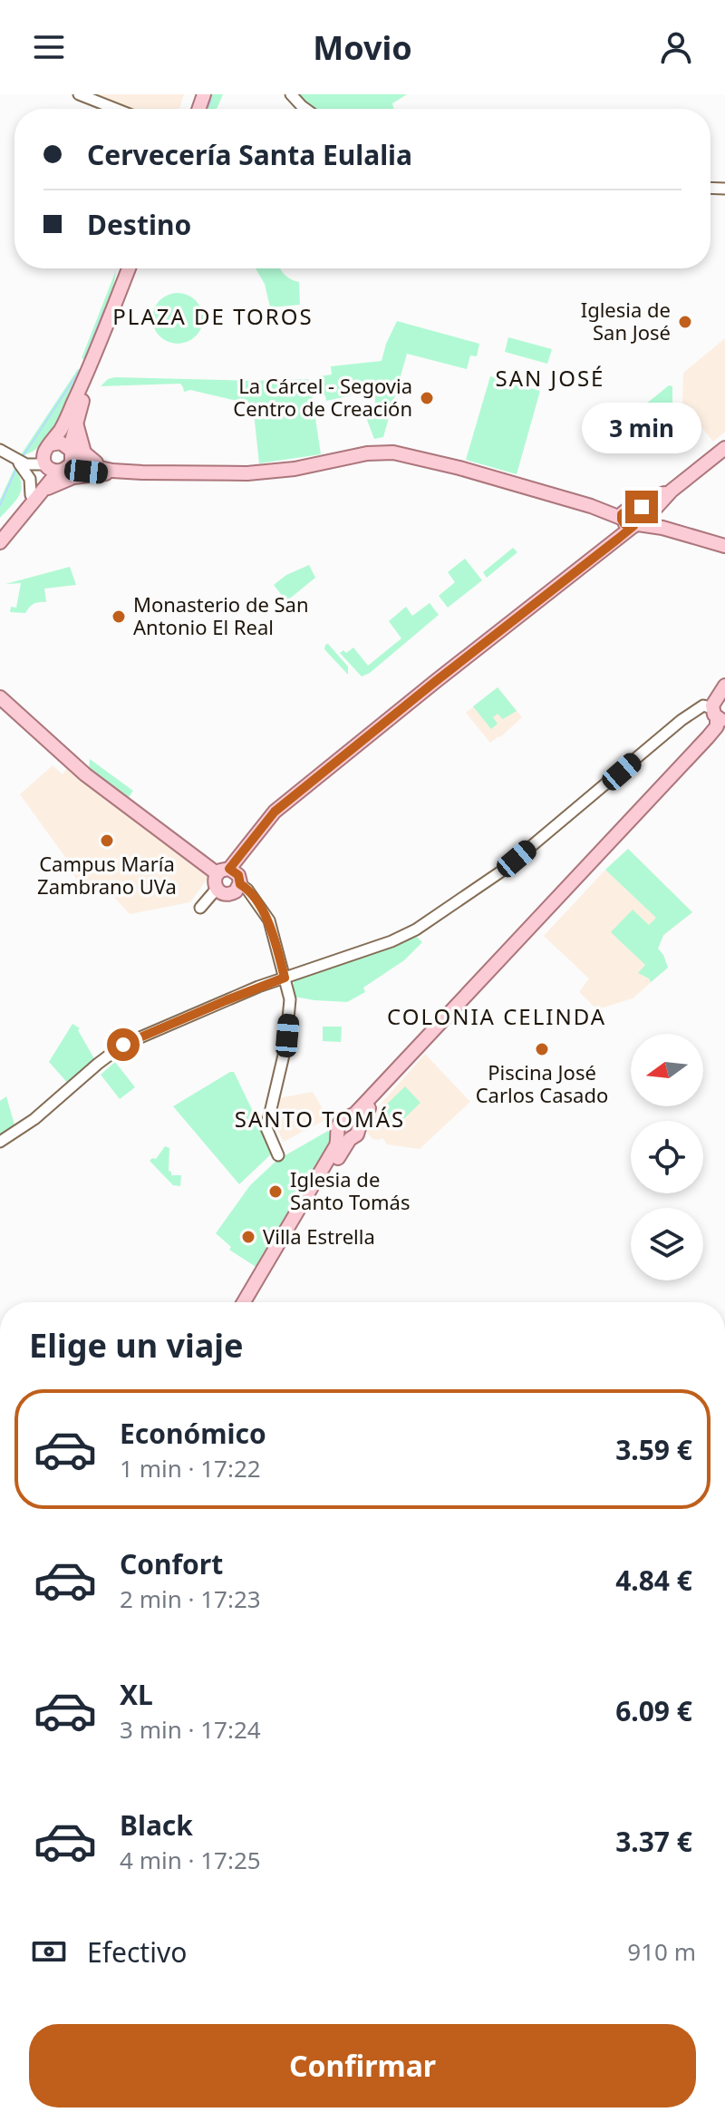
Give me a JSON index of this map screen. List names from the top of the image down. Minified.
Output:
{"districts":["PLAZA DE TOROS","SAN JOSÉ","COLONIA CELINDA","SANTO TOMÁS"],"places":["Iglesia de San José","La Cárcel - Segovia Centro de Creación","Monasterio de San Antonio El Real","Campus María Zambrano UVa","Piscina José Carlos Casado","Iglesia de Santo Tomás","Villa Estrella"],"north":"left","page":{"header":"Movio","banner":["Cervecería Santa Eulalia","Destino"],"bubble":"3 min","heading":"Elige un viaje","list":[{"name":"Económico","note":"1 min · 17:22","value":"3.59 €"},{"name":"Confort","note":"2 min · 17:23","value":"4.84 €"},{"name":"XL","note":"3 min · 17:24","value":"6.09 €"},{"name":"Black","note":"4 min · 17:25","value":"3.37 €"}],"pay":["Efectivo","910 m"],"buttons":"Confirmar"}}
